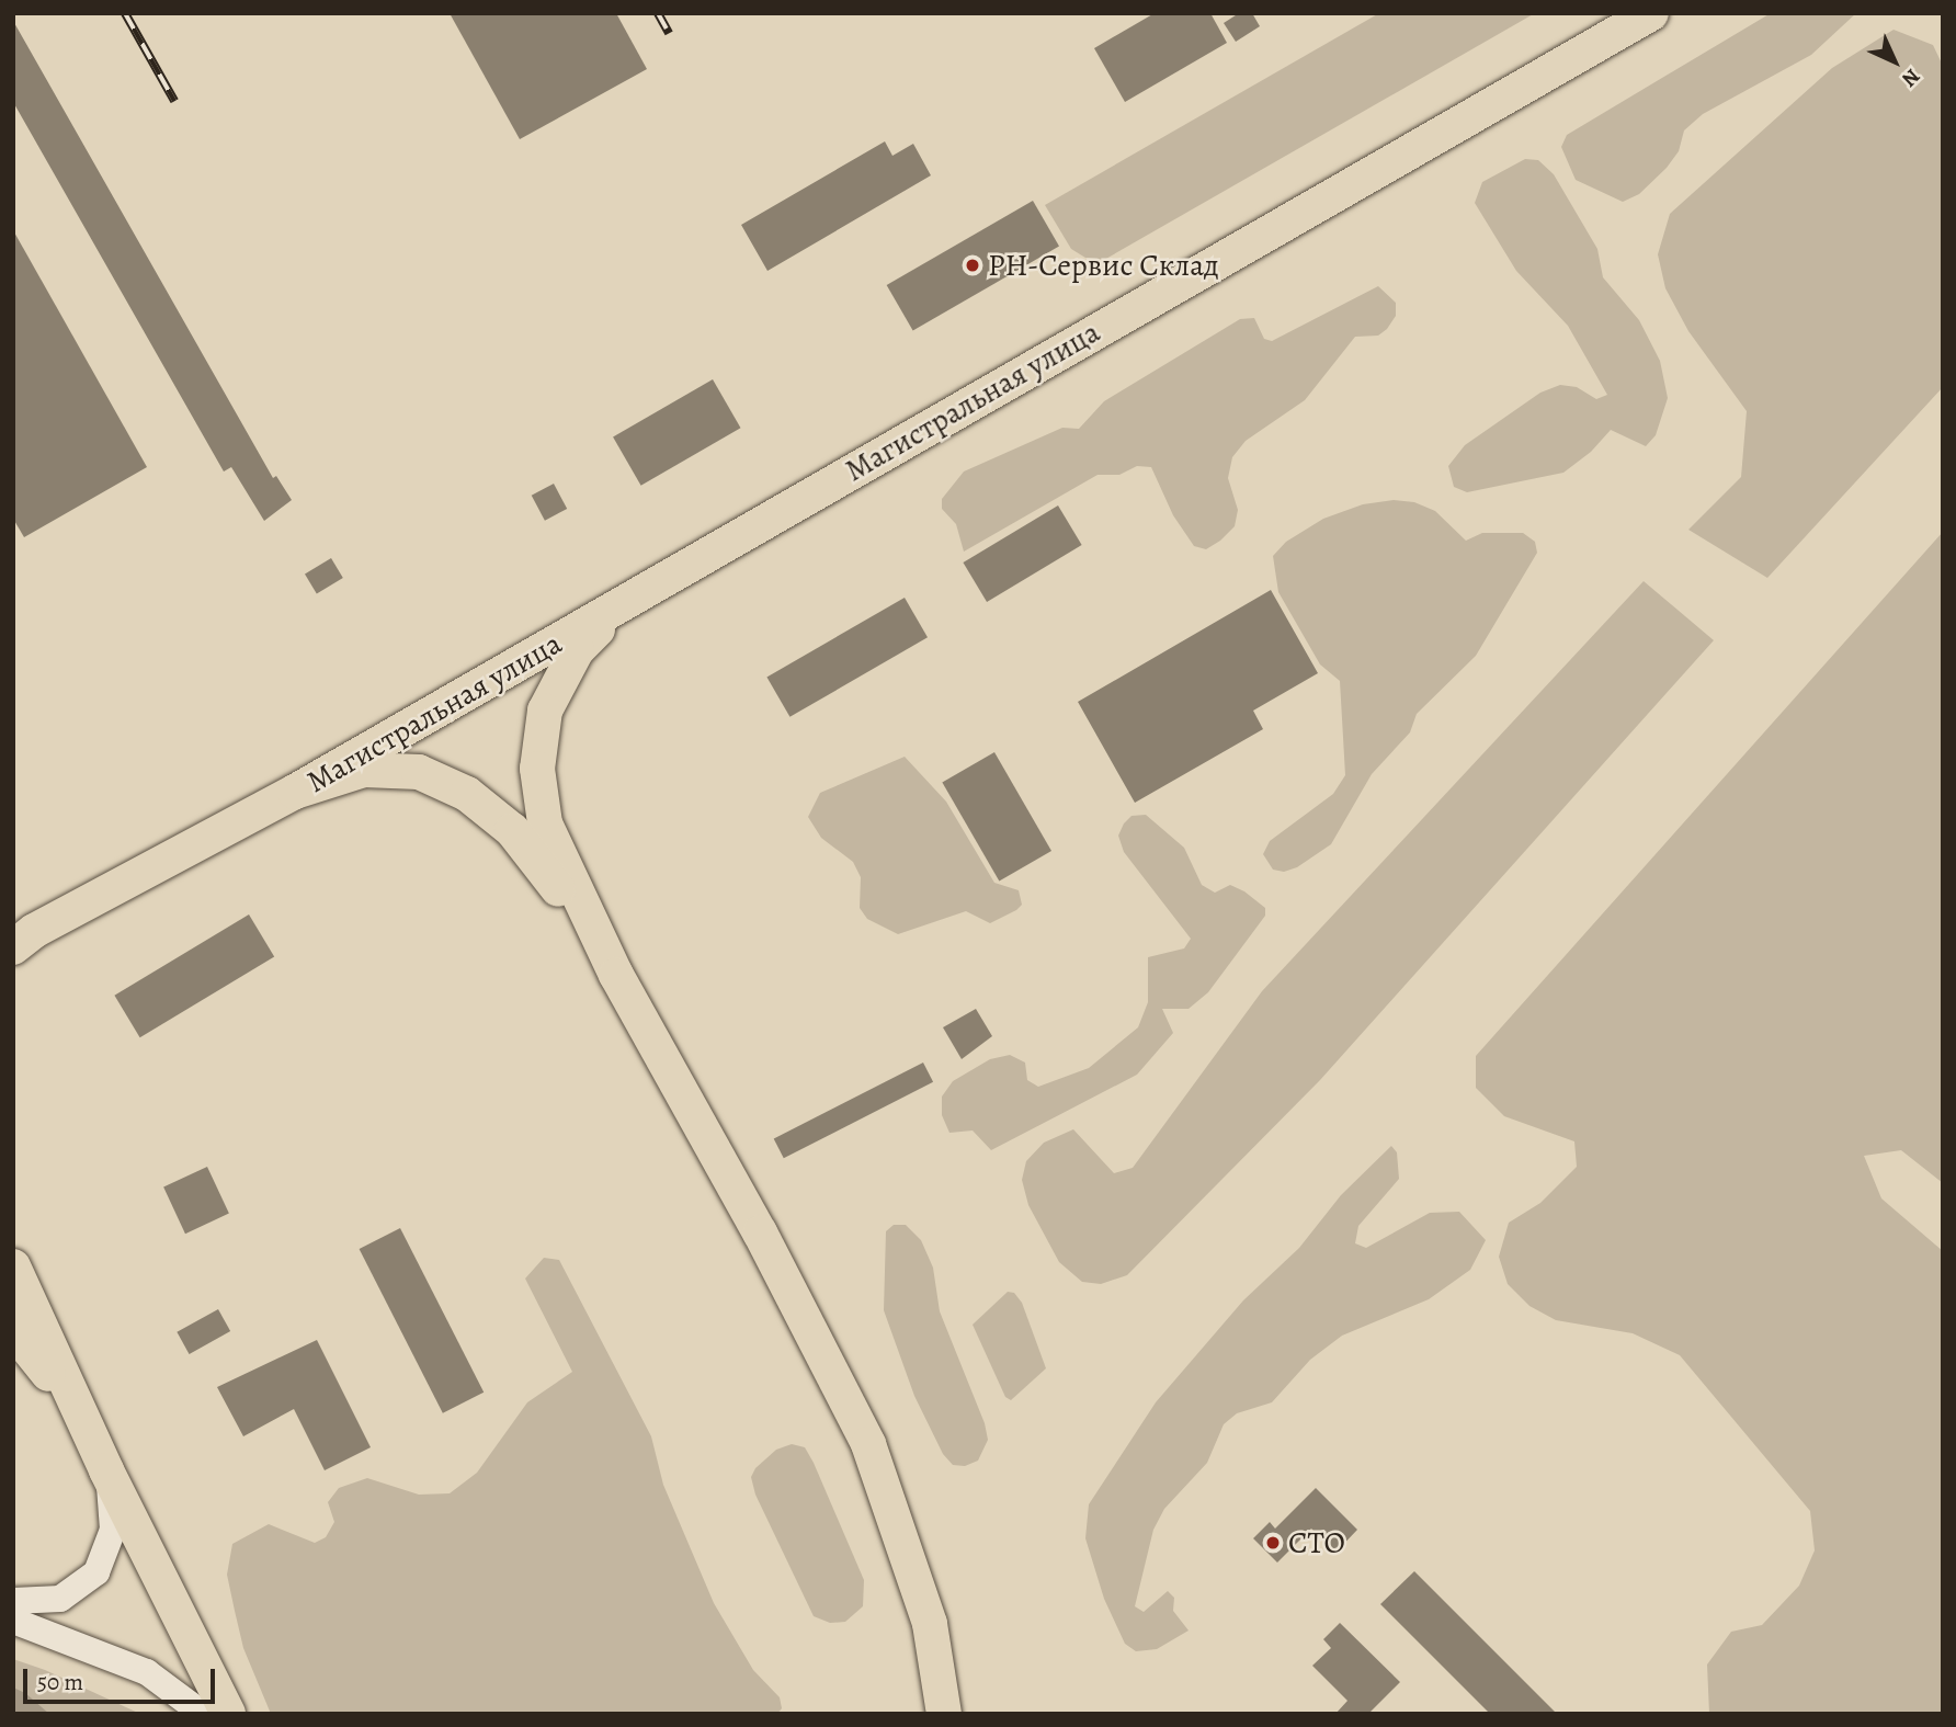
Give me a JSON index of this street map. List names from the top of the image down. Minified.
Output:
{"streets":{"main road":["Магистральная улица"]},"places":["РН-Сервис Cклад","СТО"],"scale_bar":"50 m","north":"bottom right"}
